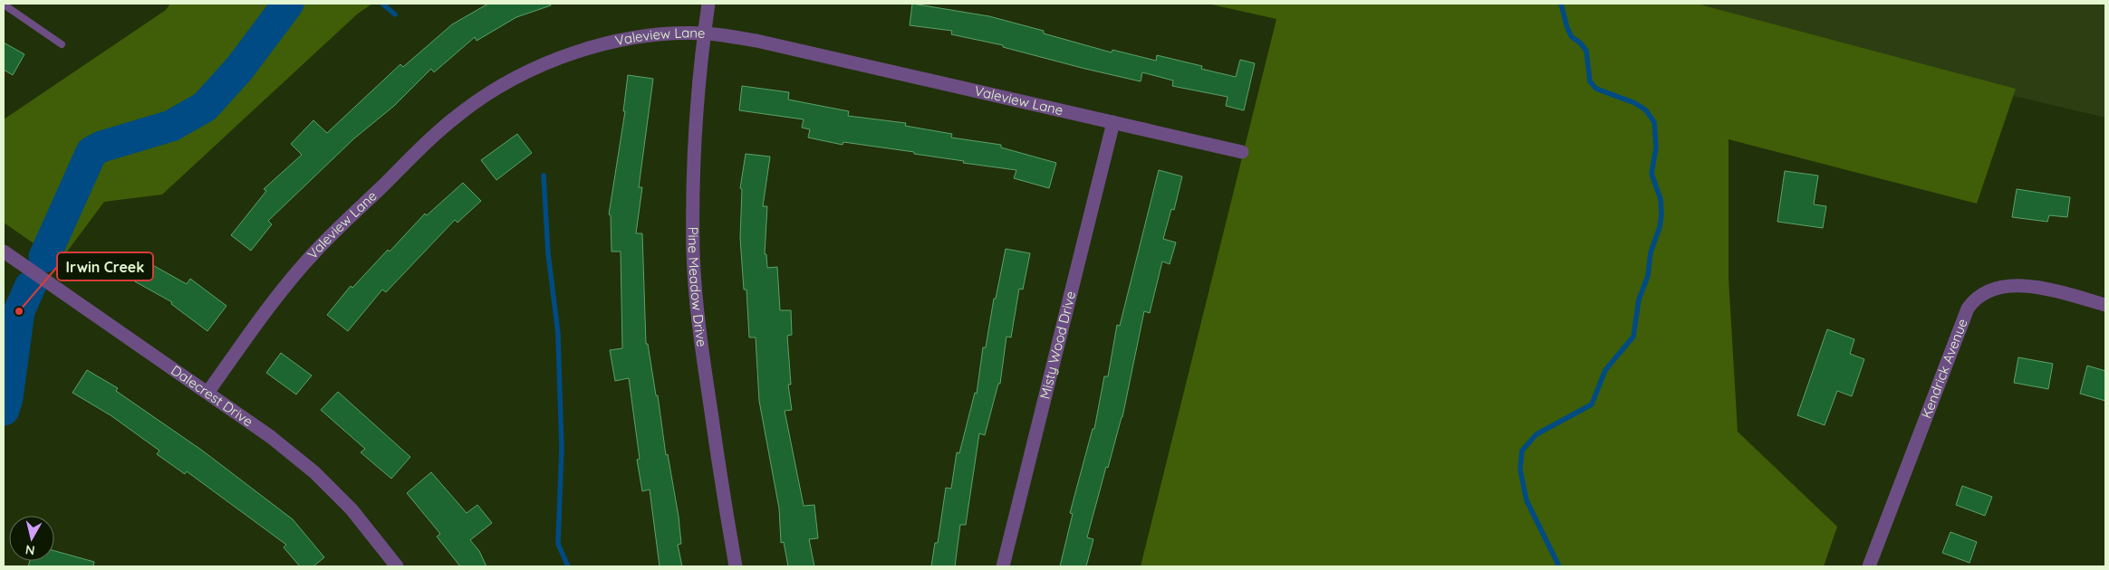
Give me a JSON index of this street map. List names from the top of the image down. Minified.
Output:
{"streets":{"street":["Valeview Lane","Pine Meadow Drive","Misty Wood Drive","Kendrick Avenue","Dalecrest Drive"]},"crossings":[["Valeview Lane","Pine Meadow Drive"],["Valeview Lane","Misty Wood Drive"],["Valeview Lane","Dalecrest Drive"]],"places":["Irwin Creek"],"north":"bottom"}
